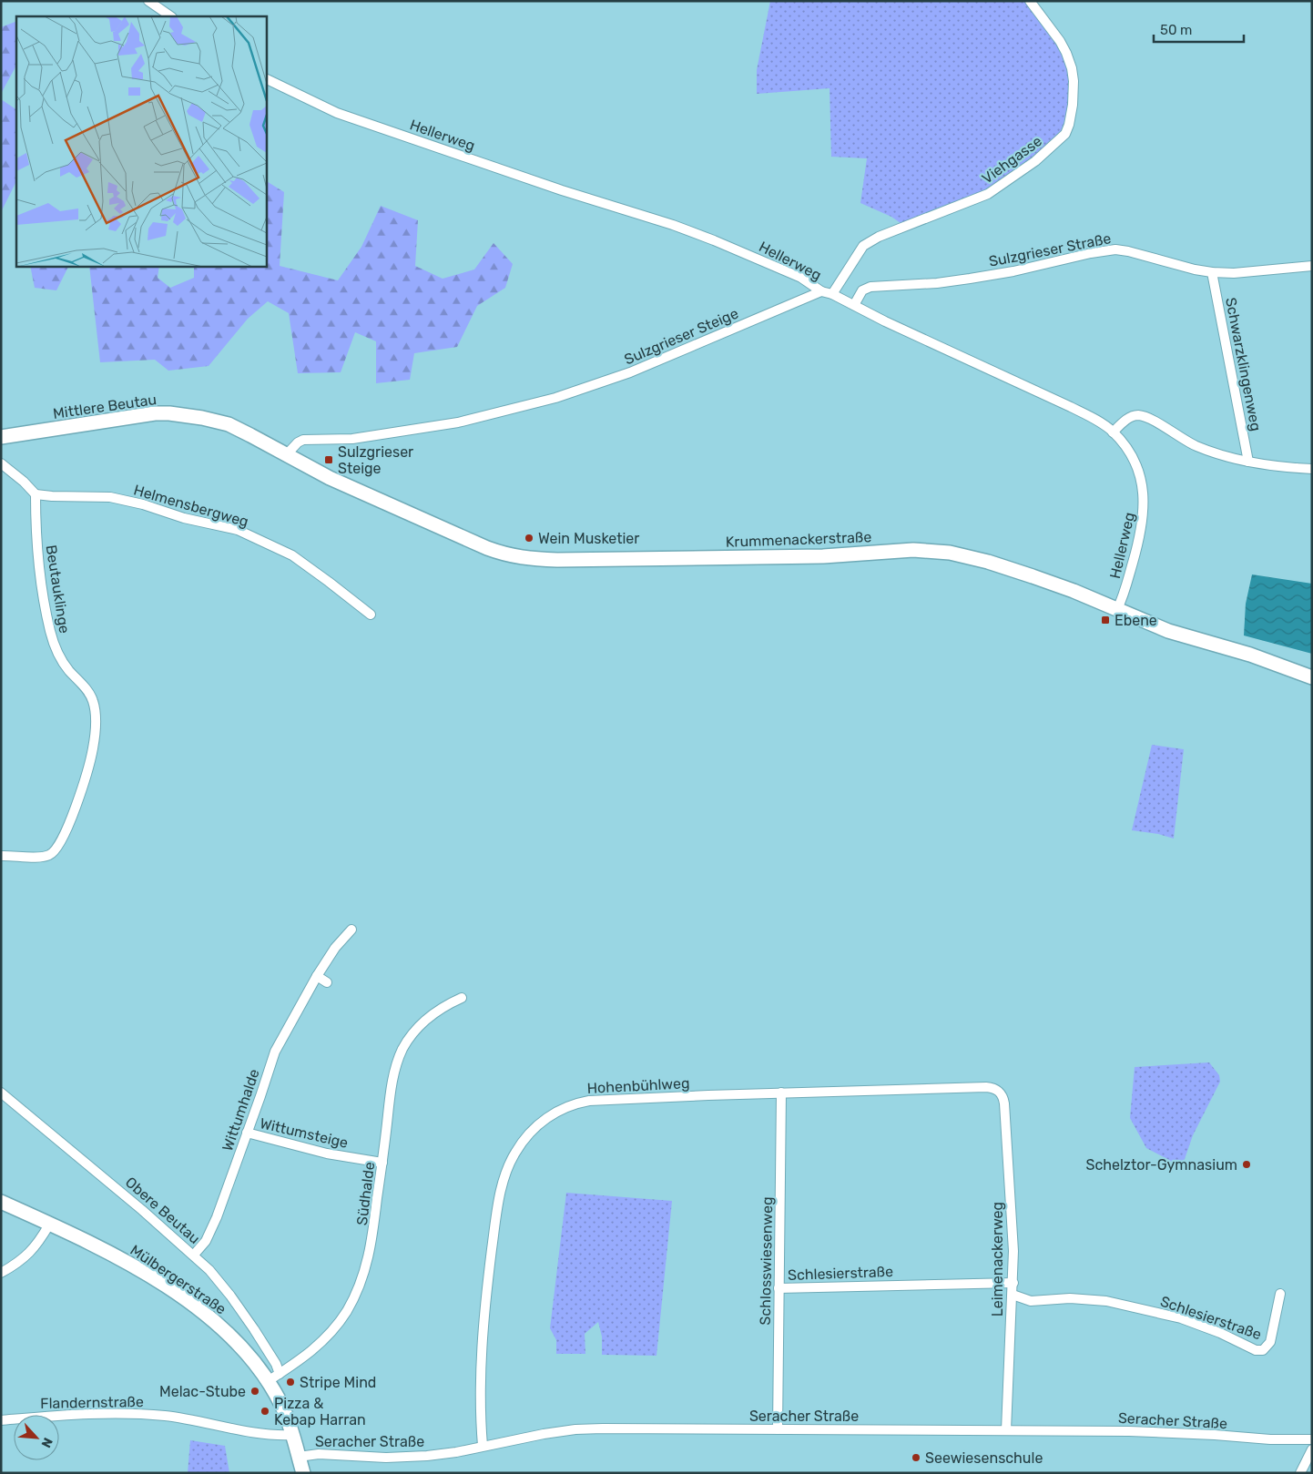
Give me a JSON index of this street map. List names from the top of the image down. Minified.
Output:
{"streets":{"main road":["Mittlere Beutau","Krummenackerstraße","Mülbergerstraße"],"street":["Hellerweg","Viehgasse","Sulzgrieser Straße","Sulzgrieser Steige","Schwarzklingenweg","Helmensbergweg","Beutauklinge","Hohenbühlweg","Wittumhalde","Wittumsteige","Südhalde","Obere Beutau","Leimenackerweg","Schlosswiesenweg","Schlesierstraße","Flandernstraße","Seracher Straße"]},"crossings":[["Hellerweg","Viehgasse"],["Hellerweg","Sulzgrieser Straße"],["Hellerweg","Sulzgrieser Steige"],["Hellerweg","Krummenackerstraße"],["Sulzgrieser Straße","Schwarzklingenweg"],["Sulzgrieser Steige","Mittlere Beutau"],["Sulzgrieser Steige","Krummenackerstraße"],["Mittlere Beutau","Krummenackerstraße"],["Helmensbergweg","Beutauklinge"],["Hohenbühlweg","Leimenackerweg"],["Hohenbühlweg","Schlosswiesenweg"],["Hohenbühlweg","Seracher Straße"],["Wittumhalde","Wittumsteige"],["Wittumhalde","Obere Beutau"],["Wittumsteige","Südhalde"],["Südhalde","Obere Beutau"],["Südhalde","Mülbergerstraße"],["Obere Beutau","Mülbergerstraße"],["Leimenackerweg","Schlesierstraße"],["Leimenackerweg","Seracher Straße"],["Schlosswiesenweg","Schlesierstraße"],["Schlosswiesenweg","Seracher Straße"],["Mülbergerstraße","Flandernstraße"],["Mülbergerstraße","Seracher Straße"]],"places":{"transit":["Sulzgrieser Steige","Ebene"],"other":["Wein Musketier","Schelztor-Gymnasium","Stripe Mind","Melac-Stube","Pizza & Kebap Harran","Seewiesenschule"]},"scale_bar":"50 m","north":"bottom right"}
